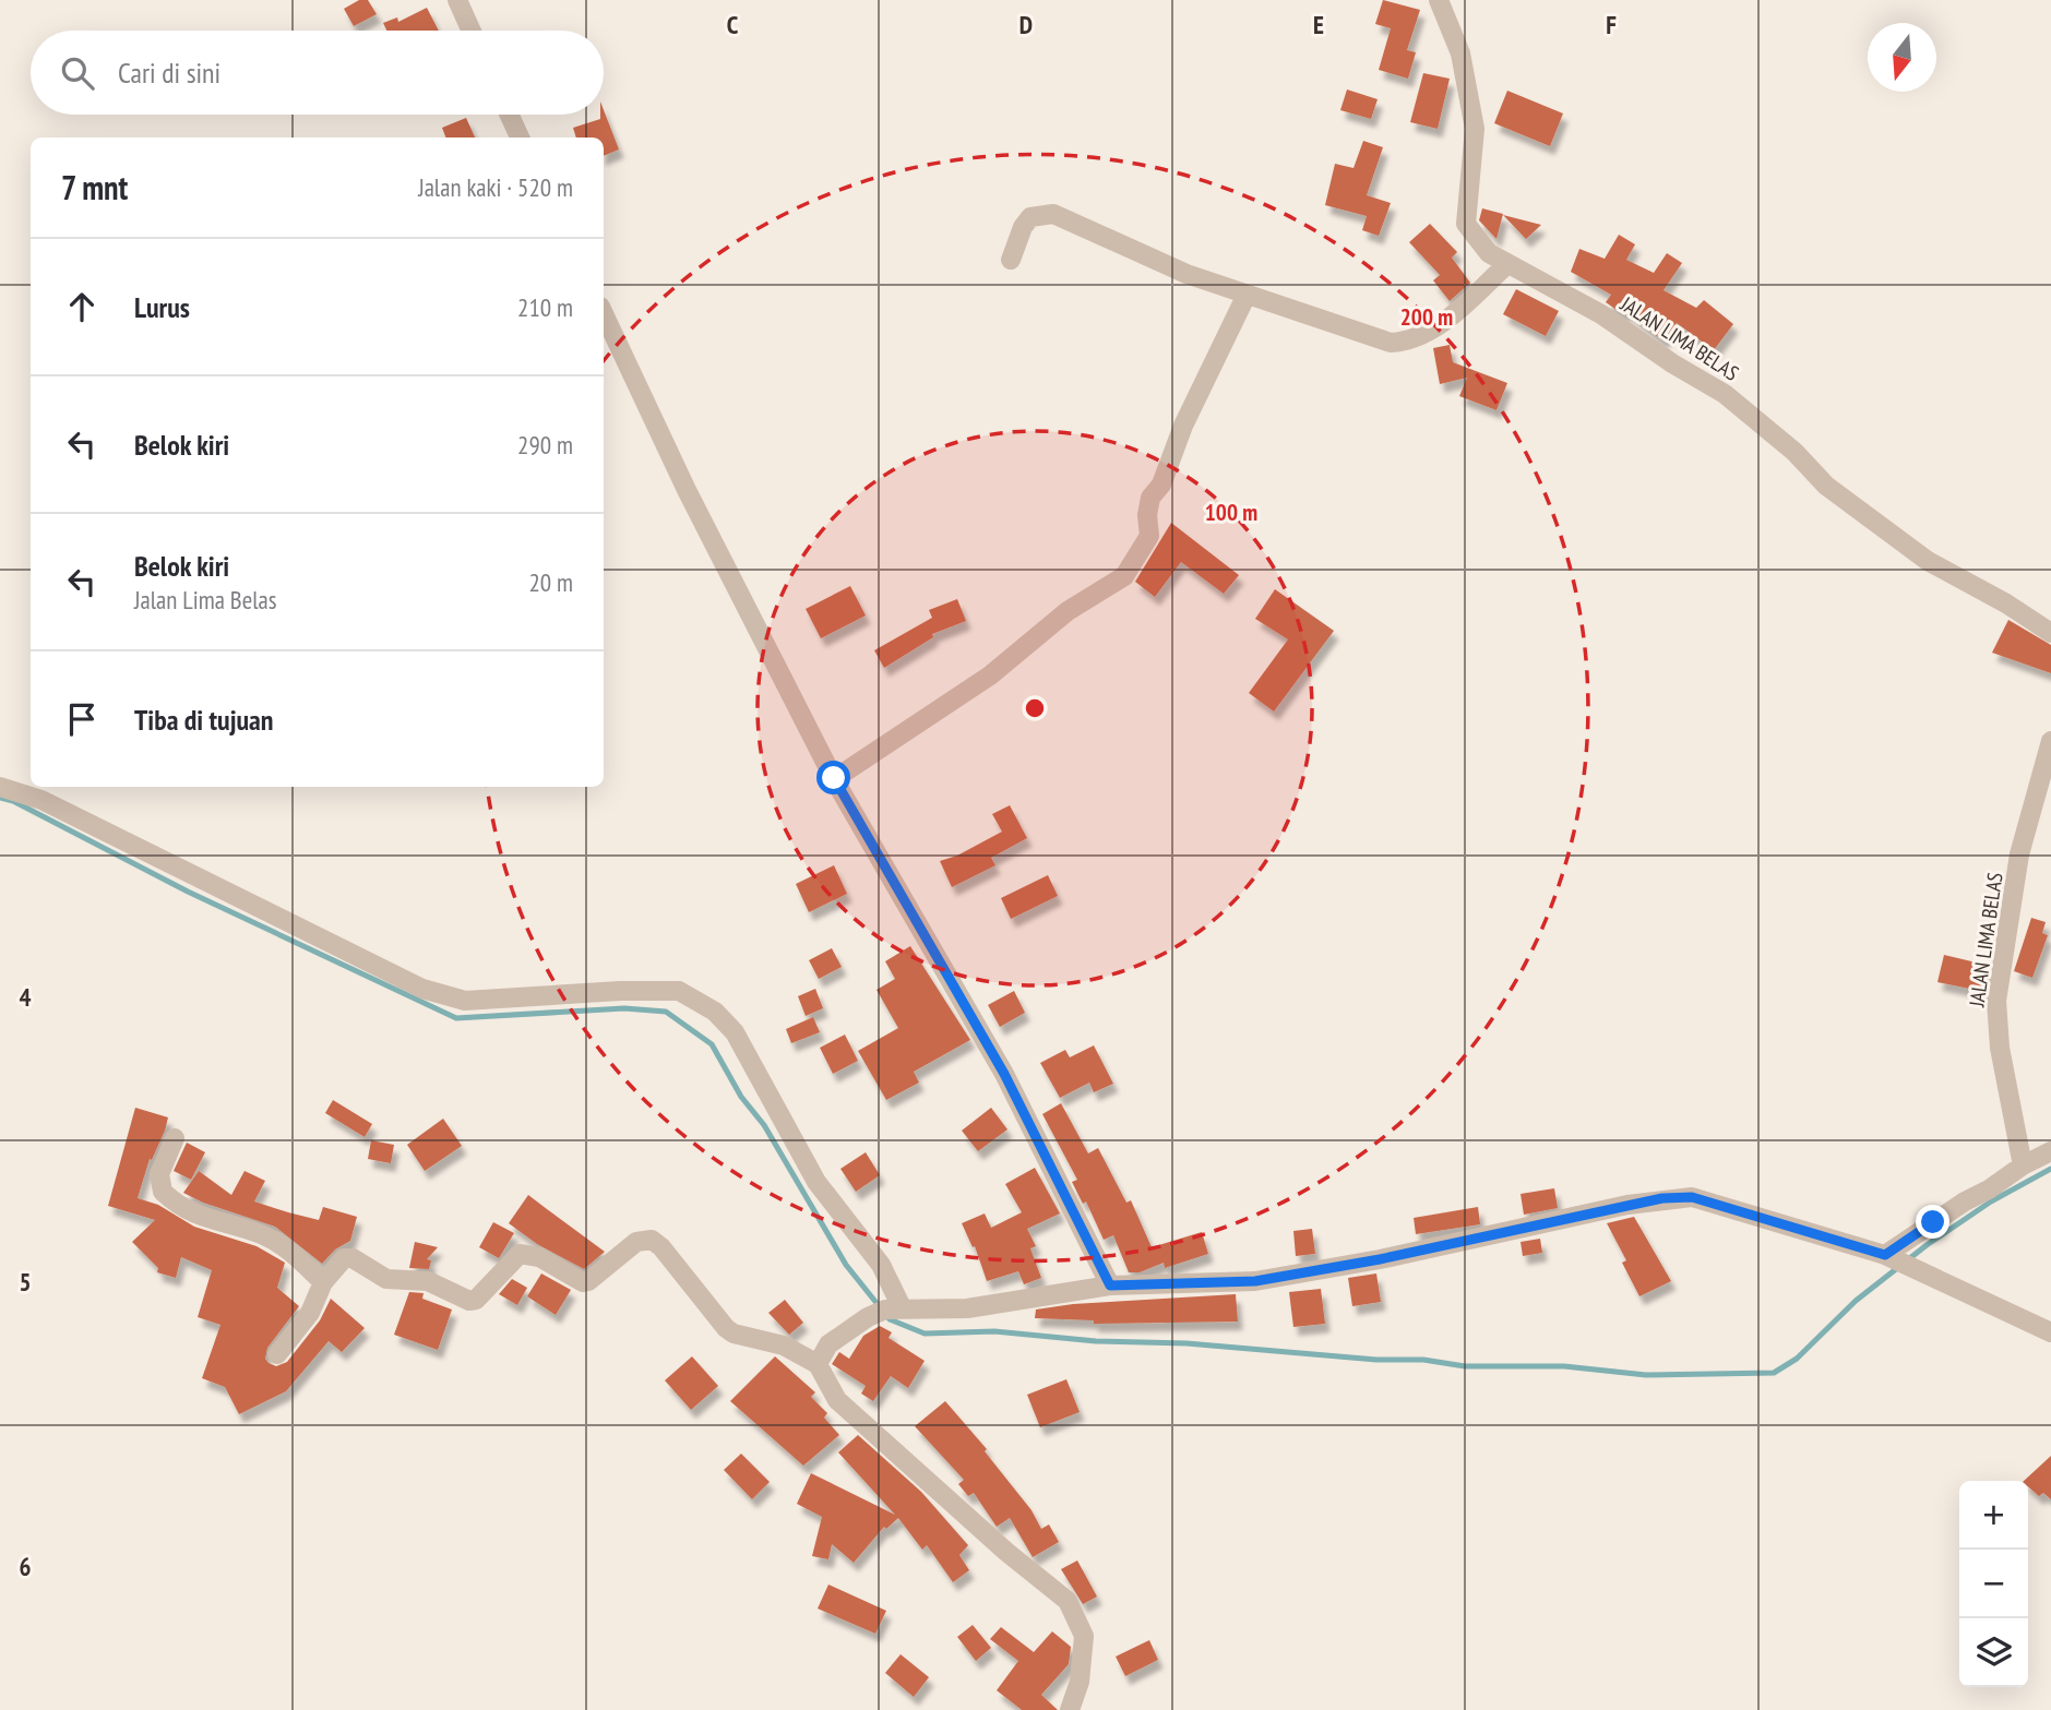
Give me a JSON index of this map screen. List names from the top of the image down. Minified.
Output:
{"streets":{"street":["JALAN LIMA BELAS"]},"north":"bottom","page":{"search":"Cari di sini","heading":["7 mnt","Jalan kaki · 520 m"],"list":[["Lurus","210 m"],["Belok kiri","290 m"],["Belok kiri","Jalan Lima Belas","20 m"],"Tiba di tujuan"],"map_buttons":["+","−"]},"grid":{"columns":["C","D","E","F"],"rows":["4","5","6"]},"rings":["200 m","100 m"]}
